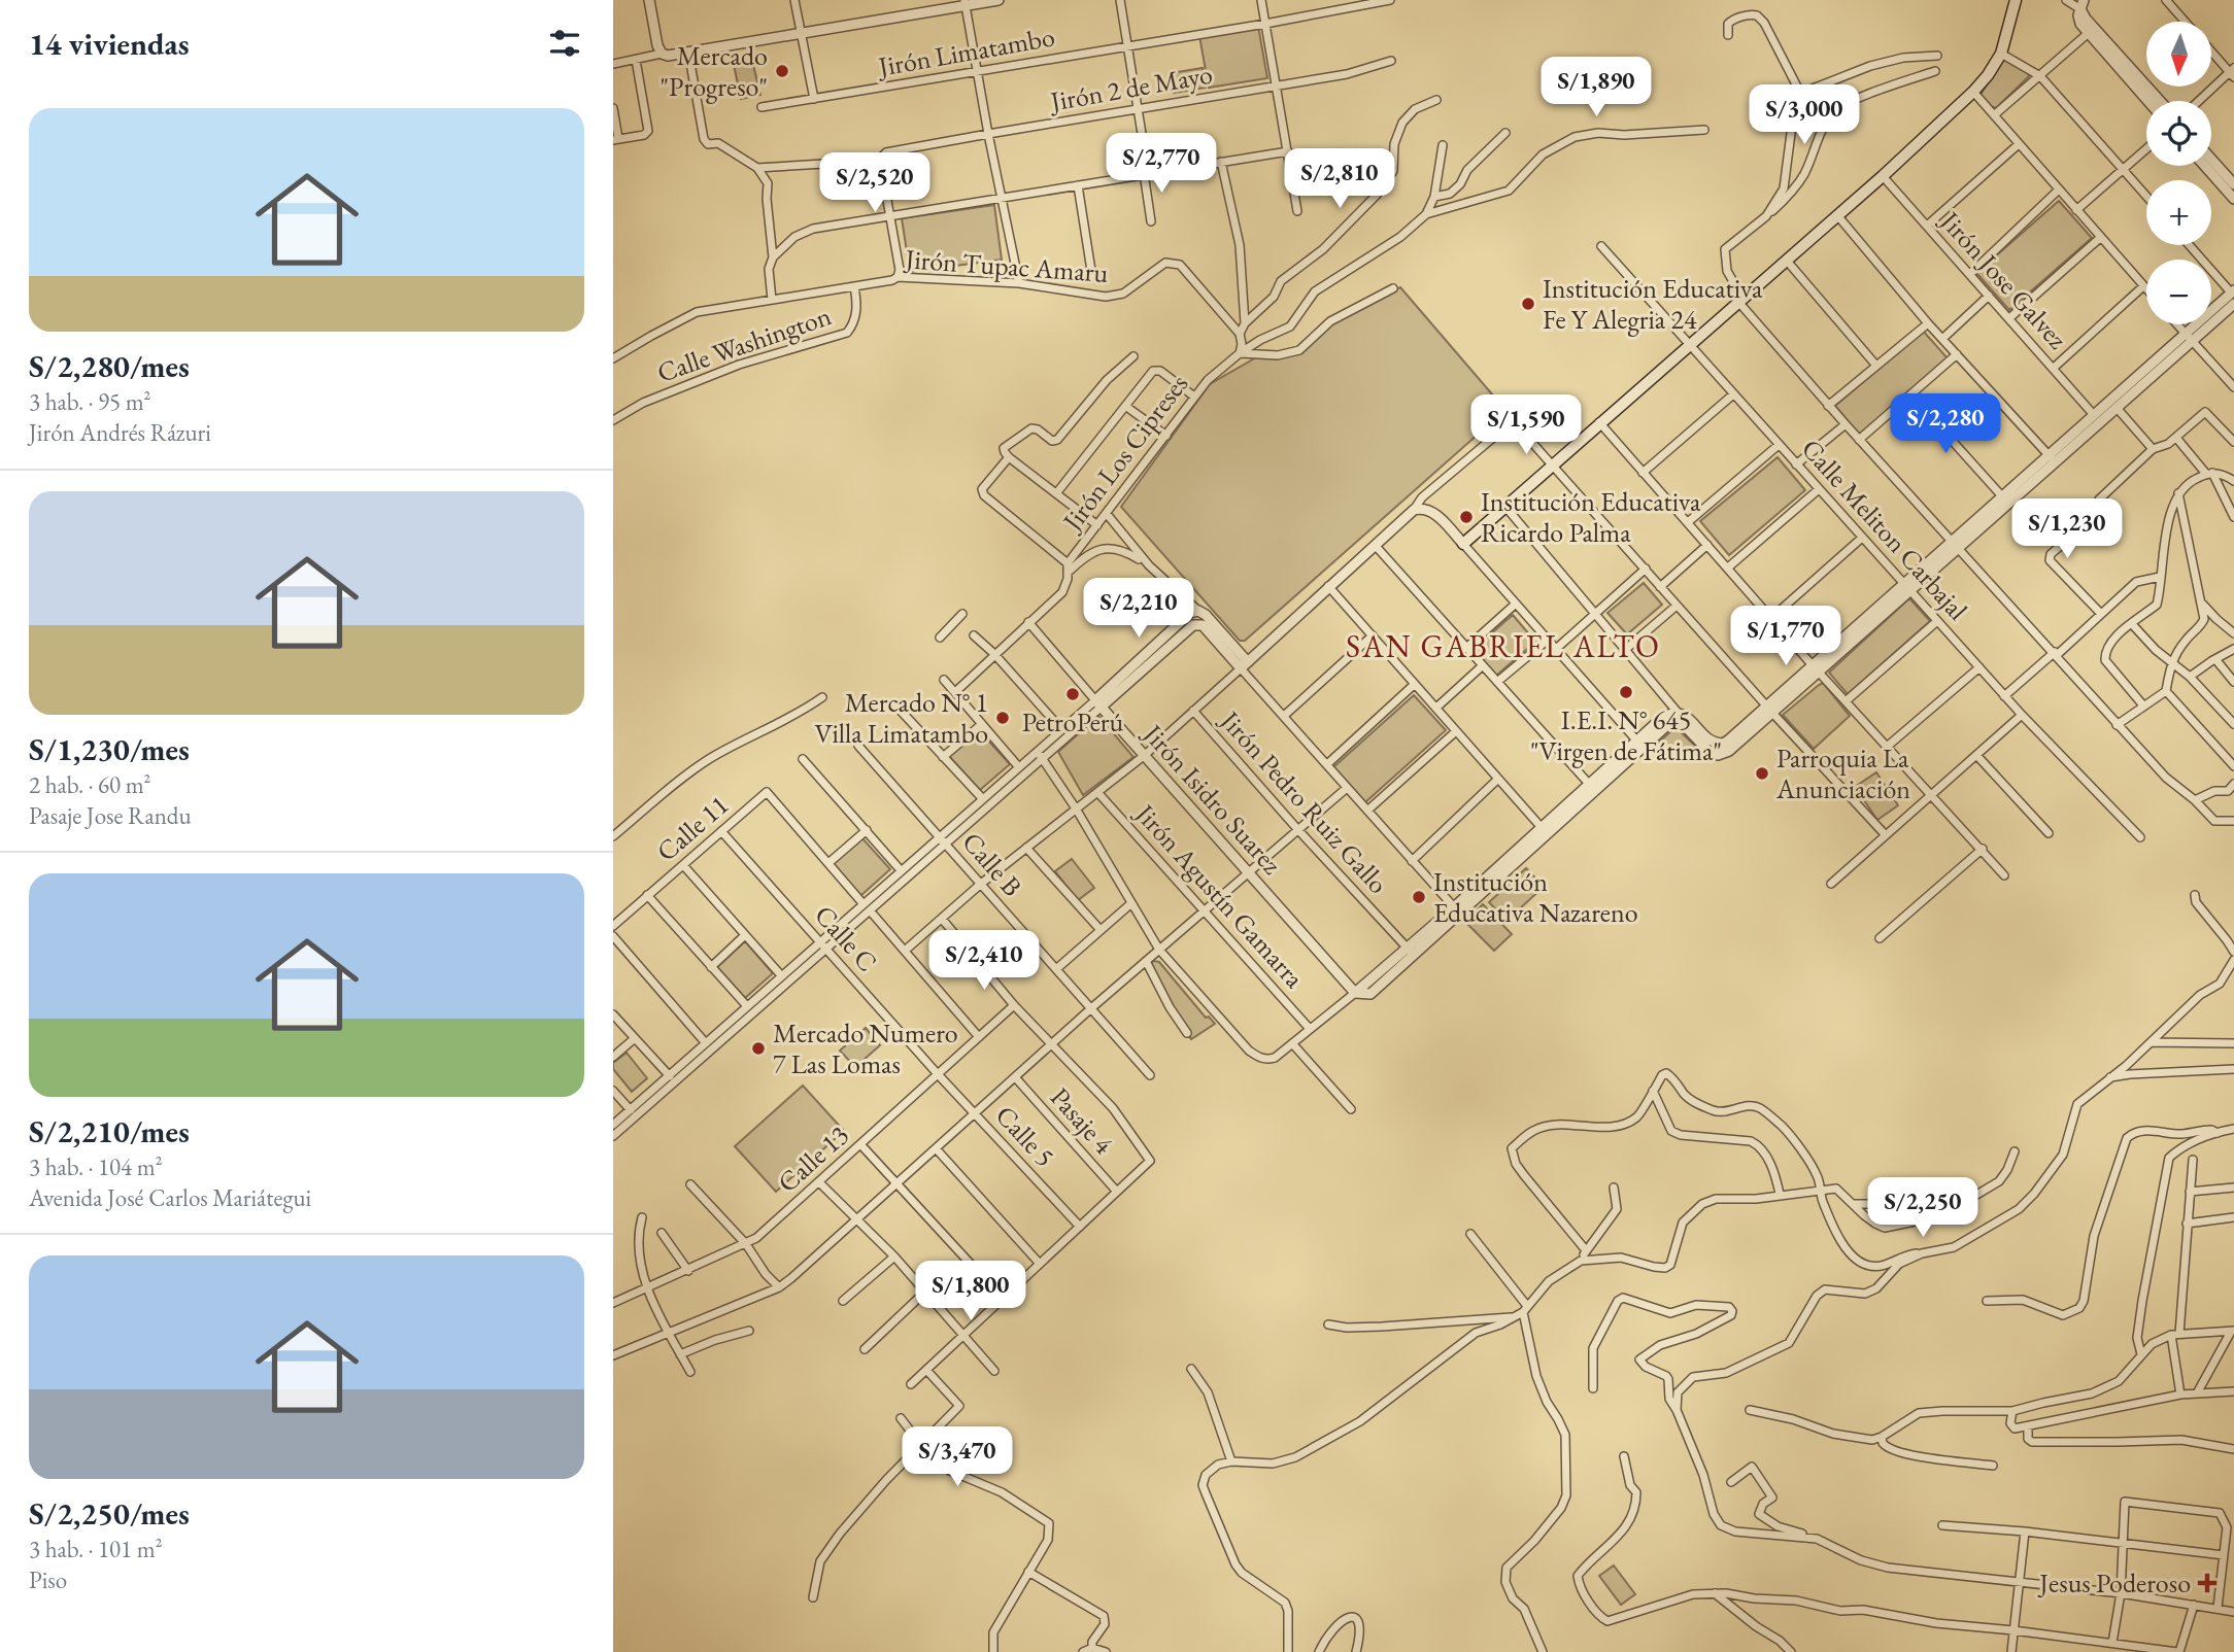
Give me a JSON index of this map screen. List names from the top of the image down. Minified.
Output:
{"streets":{"street":["Jirón Limatambo","Jirón 2 de Mayo","Jirón Tupac Amaru","Jirón Jose Galvez","Calle Washington","Jirón Los Cipreses","Calle Meliton Carbajal","Jirón Isidro Suarez","Jirón Pedro Ruiz Gallo","Calle 11","Calle B","Jirón Agustín Gamarra","Calle C","Pasaje 4","Calle 5","Calle 13"]},"crossings":[["Jirón Tupac Amaru","Calle Washington"],["Jirón Los Cipreses","Jirón Isidro Suarez"],["Calle 11","Calle C"],["Calle C","Calle 5"],["Calle C","Calle 13"],["Calle 5","Calle 13"]],"districts":["SAN GABRIEL ALTO"],"places":{"other":["Mercado \"Progreso\"","Institución Educativa Fe Y Alegria 24","Institución Educativa Ricardo Palma","I.E.I. N° 645 \"Virgen de Fátima\"","PetroPerú","Mercado N° 1 Villa Limatambo","Parroquia La Anunciación","Institución Educativa Nazareno","Mercado Numero 7 Las Lomas"],"health":["Jesus Poderoso"]},"north":"bottom","page":{"heading":"14 viviendas","map_buttons":["+","−"],"price":["S/1,890","S/3,000","S/2,770","S/2,810","S/2,520","S/2,280","S/1,590","S/1,230","S/2,210","S/1,770","S/2,410","S/2,250","S/1,800","S/3,470"],"list":[{"name":"S/2,280/mes","note":"3 hab. · 95 m² · Jirón Andrés Rázuri"},{"name":"S/1,230/mes","note":"2 hab. · 60 m² · Pasaje Jose Randu"},{"name":"S/2,210/mes","note":"3 hab. · 104 m² · Avenida José Carlos Mariátegui"},{"name":"S/2,250/mes","note":"3 hab. · 101 m² · Piso"}]}}
